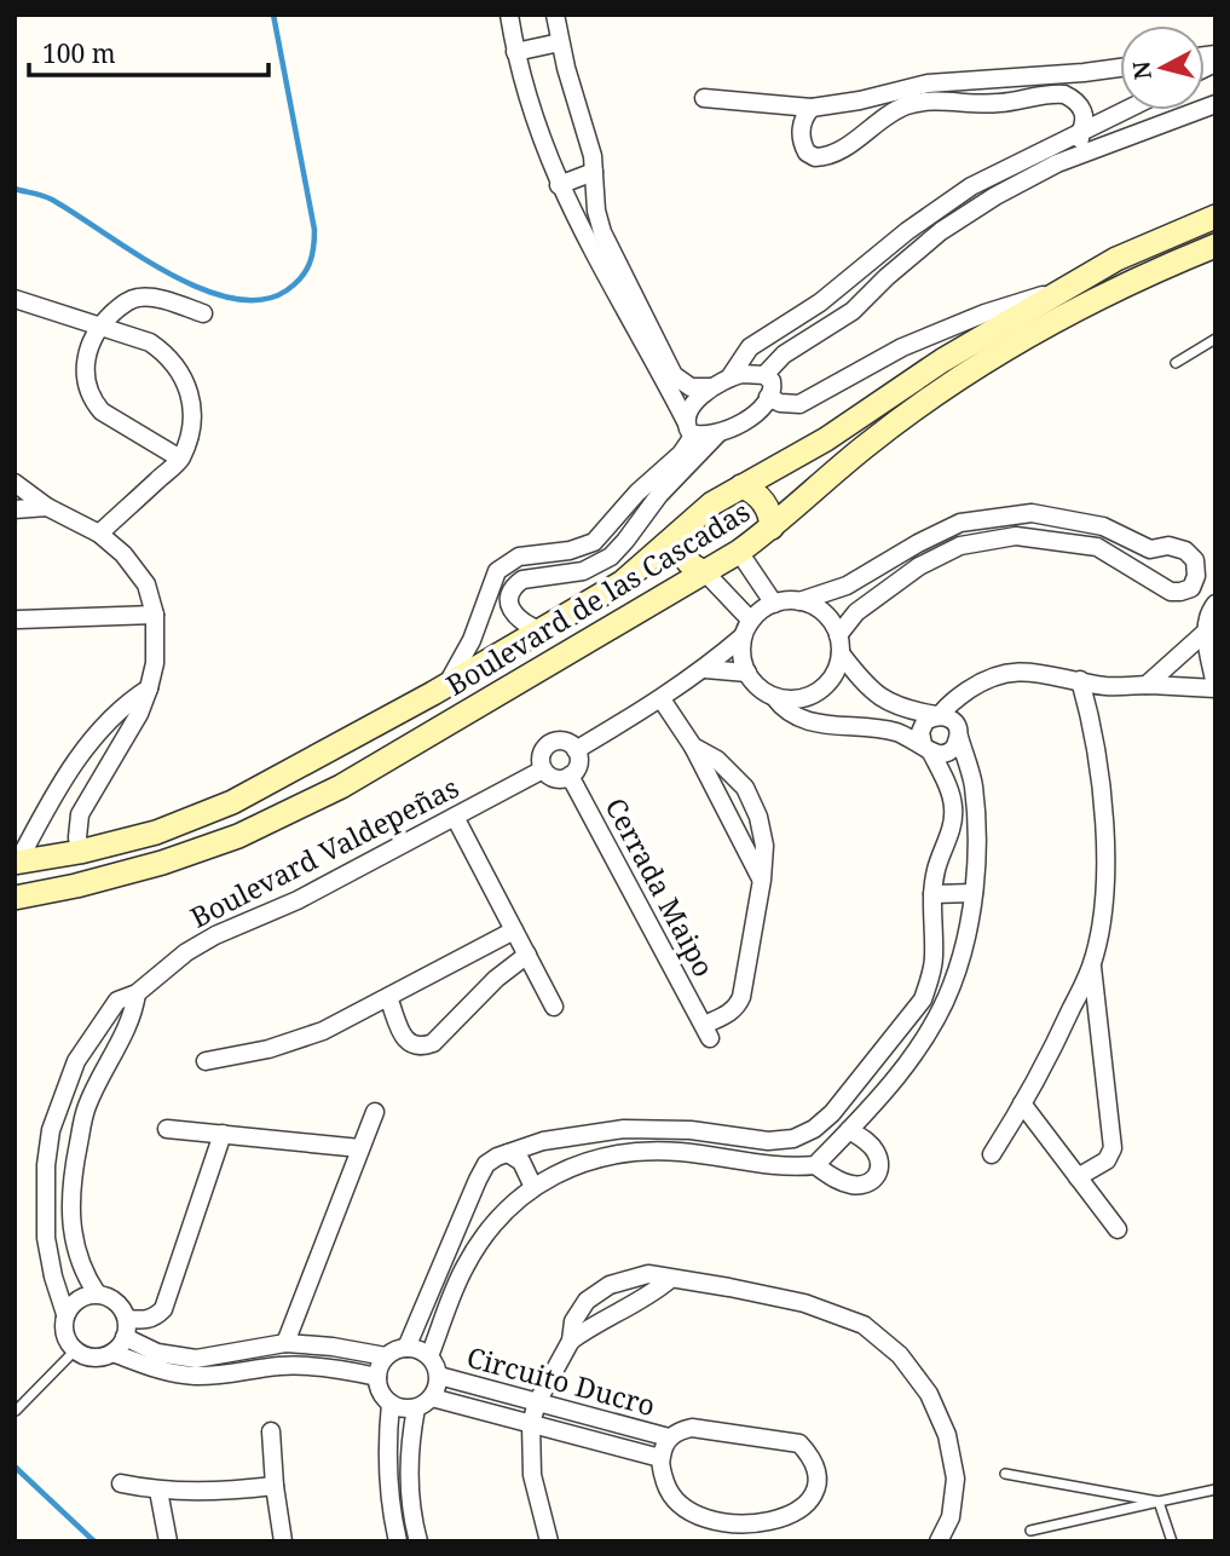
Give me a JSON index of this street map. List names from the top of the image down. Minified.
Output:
{"streets":{"main road":["Boulevard de las Cascadas"],"street":["Boulevard Valdepeñas","Cerrada Maipo","Circuito Ducro"]},"crossings":[["Boulevard Valdepeñas","Cerrada Maipo"]],"scale_bar":"100 m","north":"left"}
